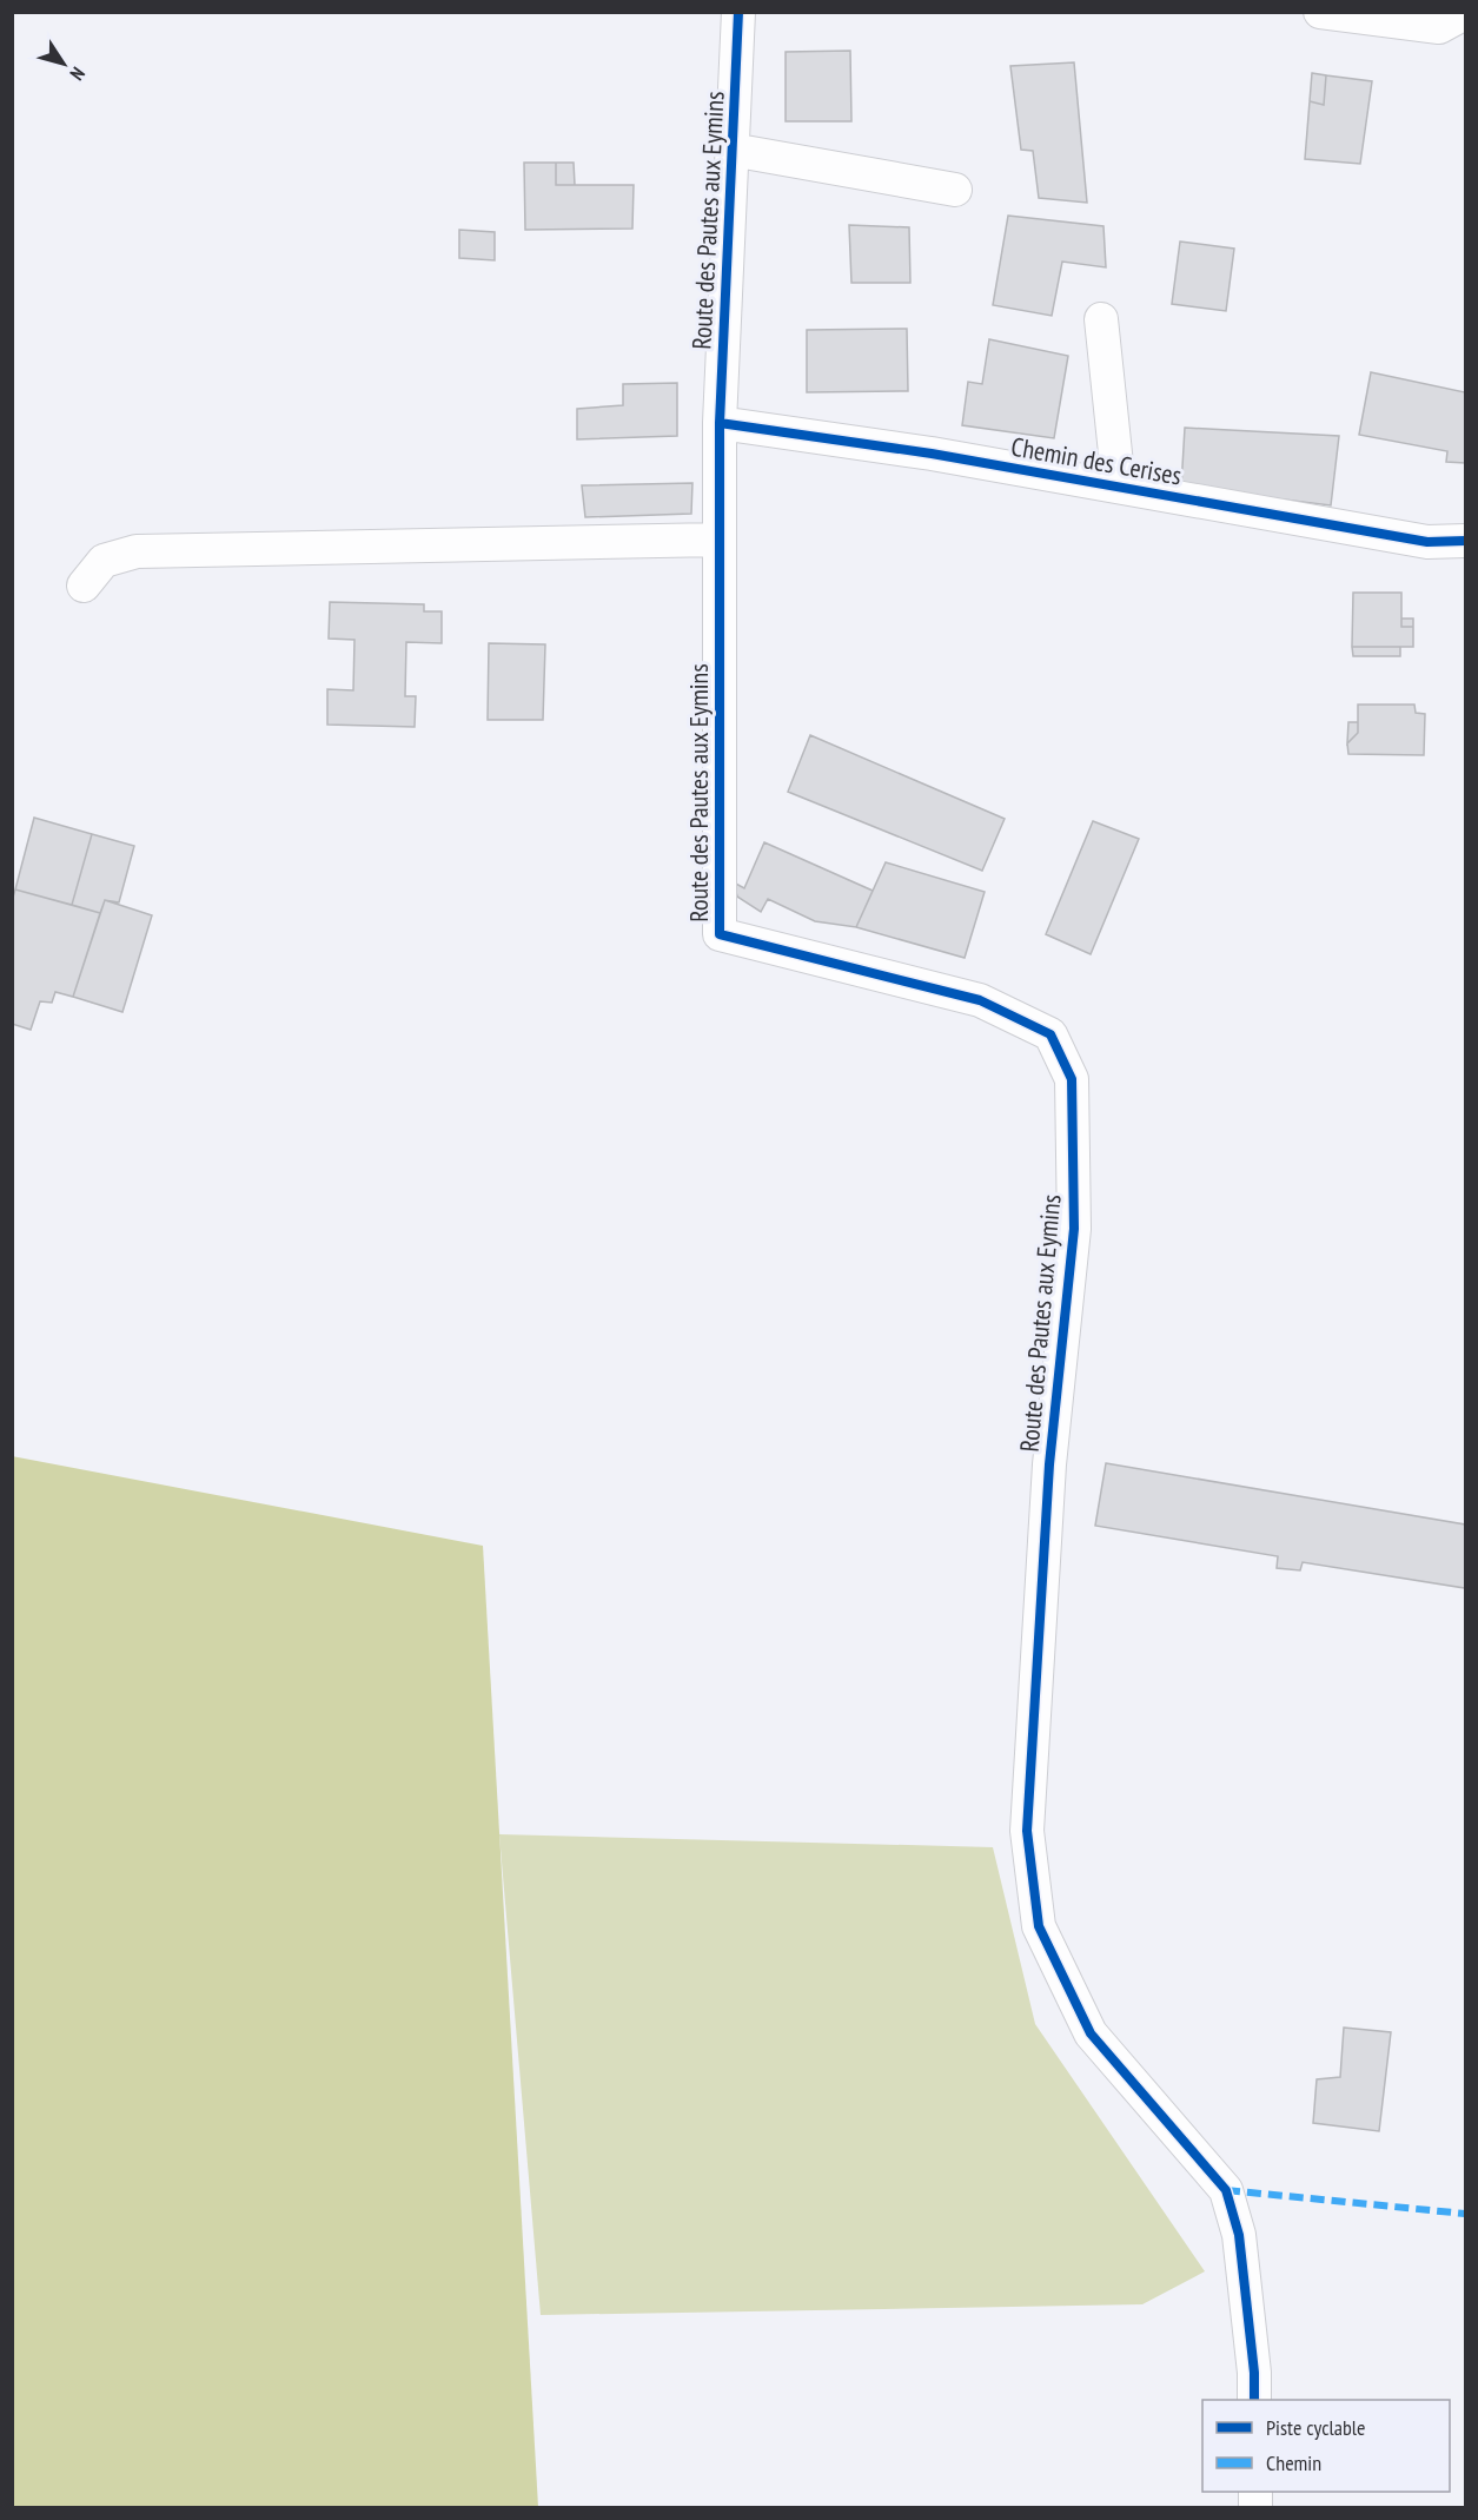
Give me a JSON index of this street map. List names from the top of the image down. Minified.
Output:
{"streets":{"street":["Route des Pautes aux Eymins","Chemin des Cerises"]},"crossings":[["Route des Pautes aux Eymins","Chemin des Cerises"]],"legend":["Piste cyclable","Chemin"],"north":"bottom right"}
